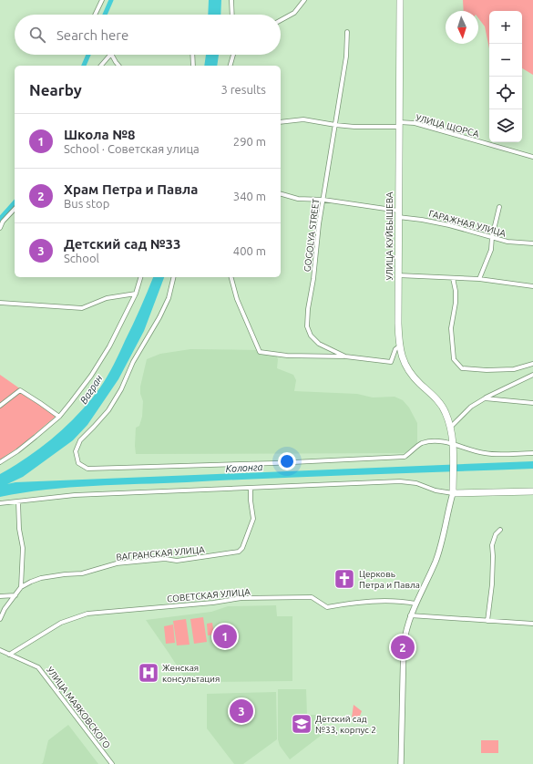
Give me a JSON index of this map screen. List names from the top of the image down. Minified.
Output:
{"streets":{"highway":["УЛИЦА КУЙБЫШЕВА"],"street":["УЛИЦА ЩОРСА","ГАРАЖНАЯ УЛИЦА","GOGOLYA STREET","ВАГРАНСКАЯ УЛИЦА","СОВЕТСКАЯ УЛИЦА","УЛИЦА МАЯКОВСКОГО"]},"crossings":[["УЛИЦА ЩОРСА","GOGOLYA STREET"],["УЛИЦА ЩОРСА","УЛИЦА КУЙБЫШЕВА"],["ГАРАЖНАЯ УЛИЦА","GOGOLYA STREET"],["ГАРАЖНАЯ УЛИЦА","УЛИЦА КУЙБЫШЕВА"],["GOGOLYA STREET","УЛИЦА КУЙБЫШЕВА"],["СОВЕТСКАЯ УЛИЦА","УЛИЦА МАЯКОВСКОГО"]],"water":["Вагран","Колонга"],"places":{"church":["Церковь Петра и Павла"],"hospital":["Женская консультация"],"school or university":["Детский сад №33, корпус 2"]},"north":"bottom","page":{"map_buttons":["+","−"],"search":"Search here","heading":["Nearby","3 results"],"list":[{"mark":"1","name":"Школа №8","note":"School · Советская улица","value":"290 m"},{"mark":"2","name":"Храм Петра и Павла","note":"Bus stop","value":"340 m"},{"mark":"3","name":"Детский сад №33","note":"School","value":"400 m"}],"pins":["1","2","3"]}}
